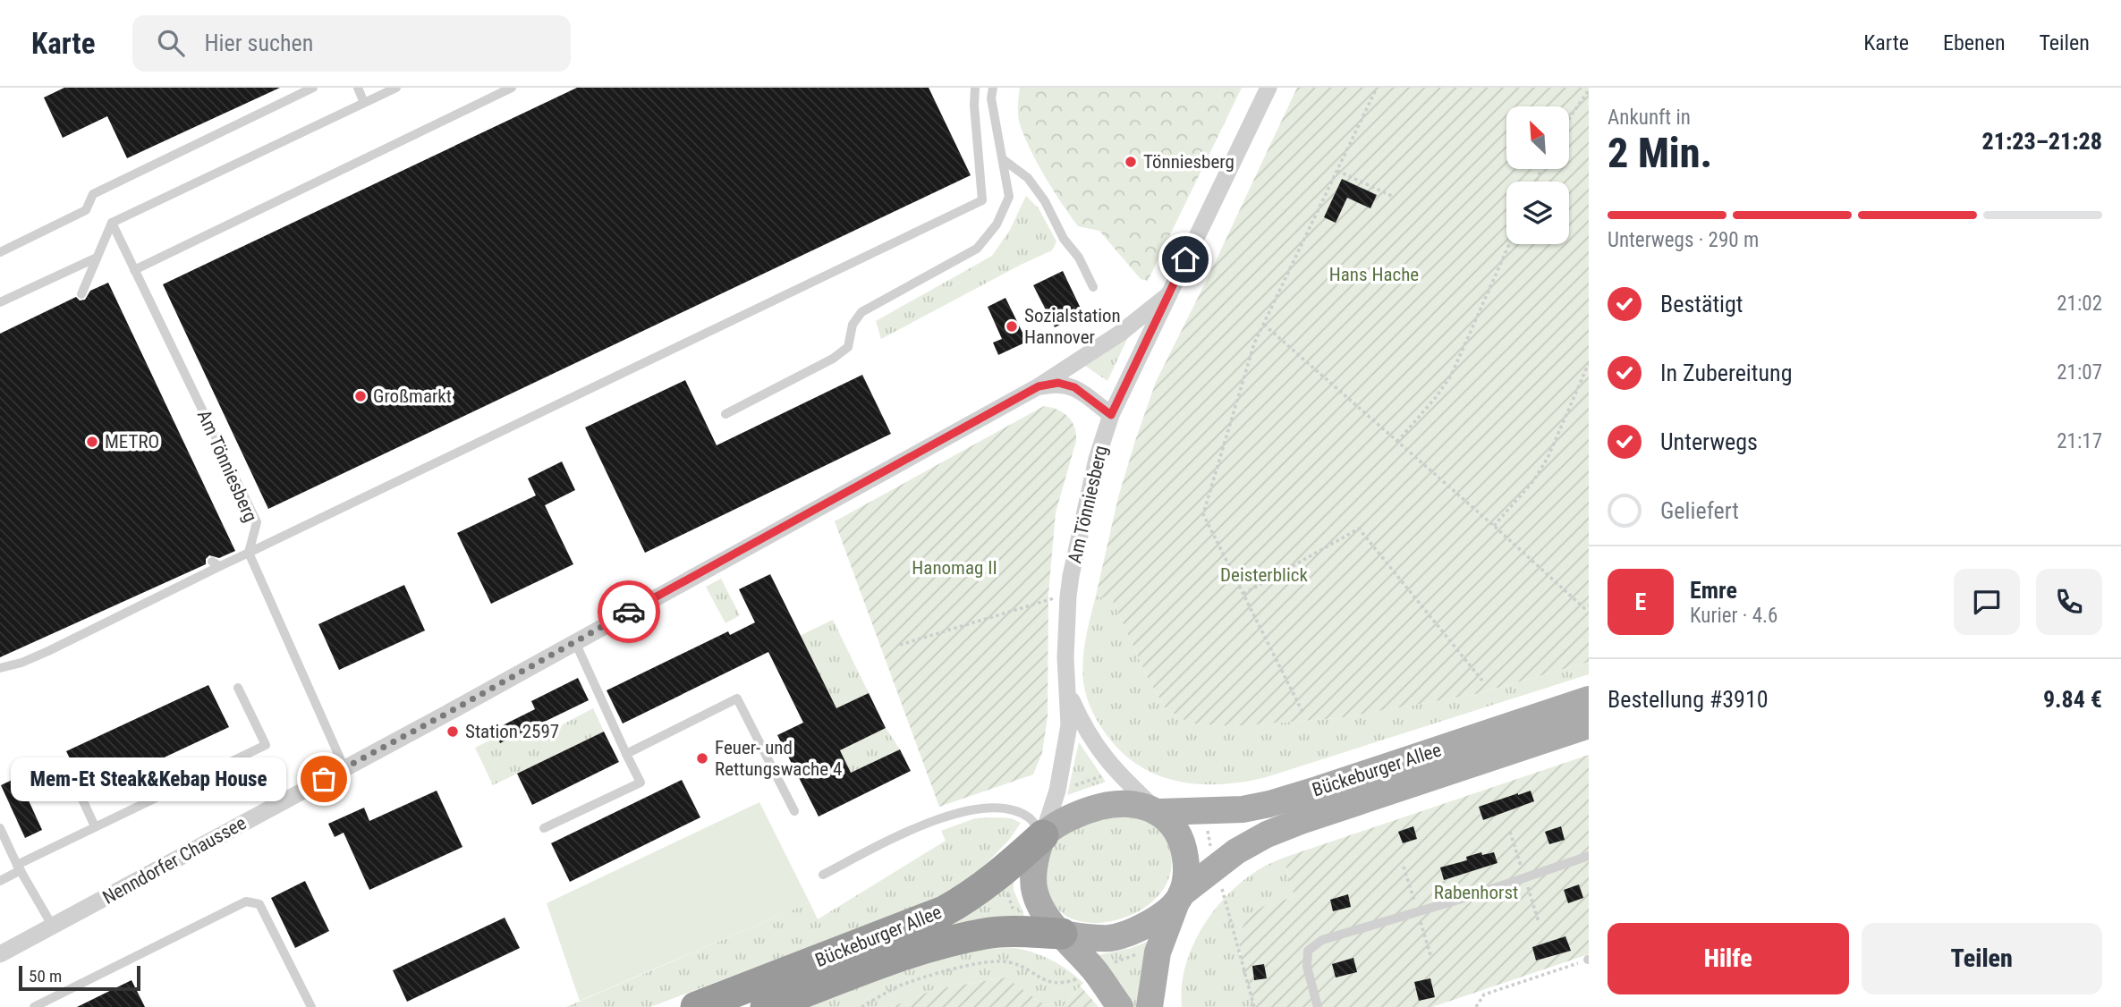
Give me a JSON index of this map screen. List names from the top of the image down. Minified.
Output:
{"streets":{"highway":["Bückeburger Allee"],"street":["Am Tönniesberg","Nenndorfer Chaussee"]},"crossings":[["Am Tönniesberg","Bückeburger Allee"],["Am Tönniesberg","Nenndorfer Chaussee"]],"parks":["Hans Hache","Hanomag II","Deisterblick","Rabenhorst"],"places":["Tönniesberg","Sozialstation Hannover","Großmarkt","METRO","Station 2597","Feuer- und Rettungswache 4","Mem-Et Steak&Kebap House"],"scale_bar":"50 m","north":"top left","page":{"header":"Karte","search":"Hier suchen","nav":["Karte","Ebenen","Teilen"],"heading":["2 Min.","Ankunft in","21:23–21:28"],"panel":["Emre","Kurier · 4.6","Bestellung #3910","9.84 €"],"bar":"Unterwegs · 290 m","list":[["Bestätigt","21:02"],["In Zubereitung","21:07"],["Unterwegs","21:17"],"Geliefert"],"round":"E","bubble":"Mem-Et Steak&Kebap House","buttons":["Hilfe","Teilen"],"scale":"50 m"}}
